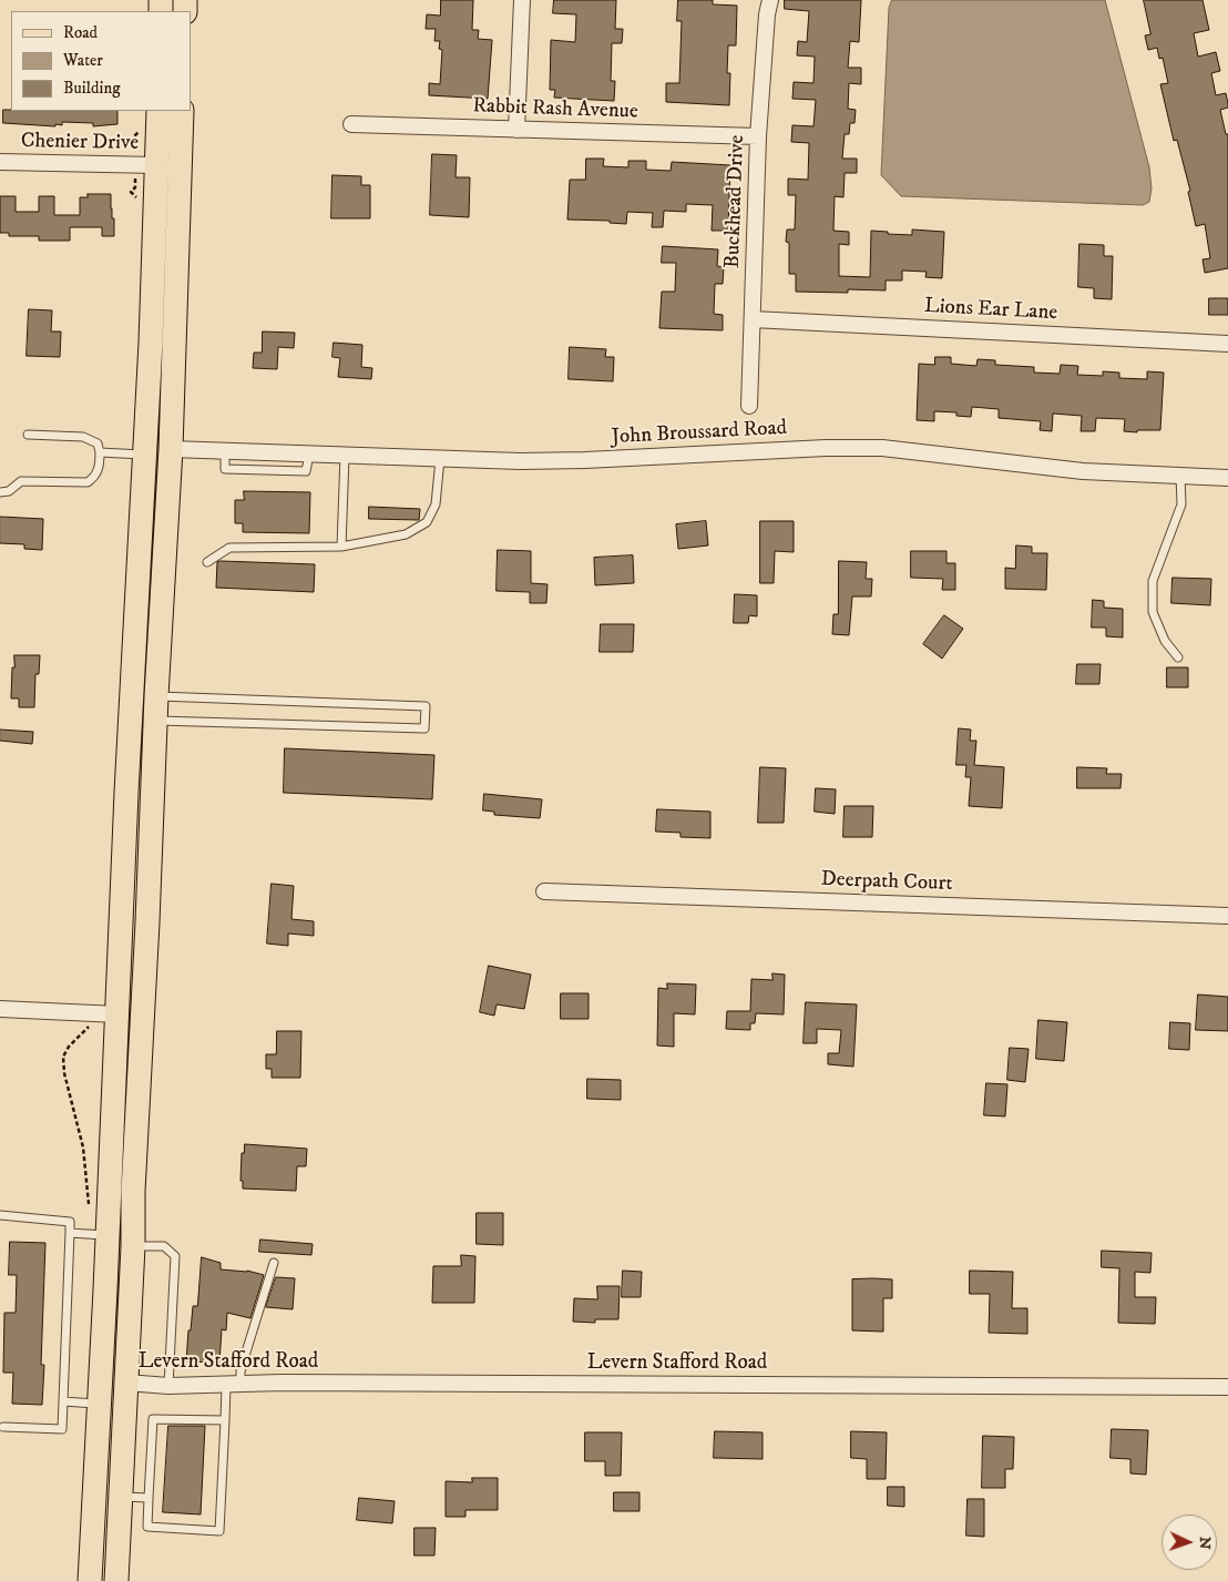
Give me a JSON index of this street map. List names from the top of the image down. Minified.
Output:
{"streets":{"street":["Rabbit Rash Avenue","Chenier Drive","Buckhead Drive","Lions Ear Lane","John Broussard Road","Deerpath Court","Levern Stafford Road"]},"crossings":[["Rabbit Rash Avenue","Buckhead Drive"],["Buckhead Drive","Lions Ear Lane"]],"legend":["Road","Water","Building"],"north":"right"}
